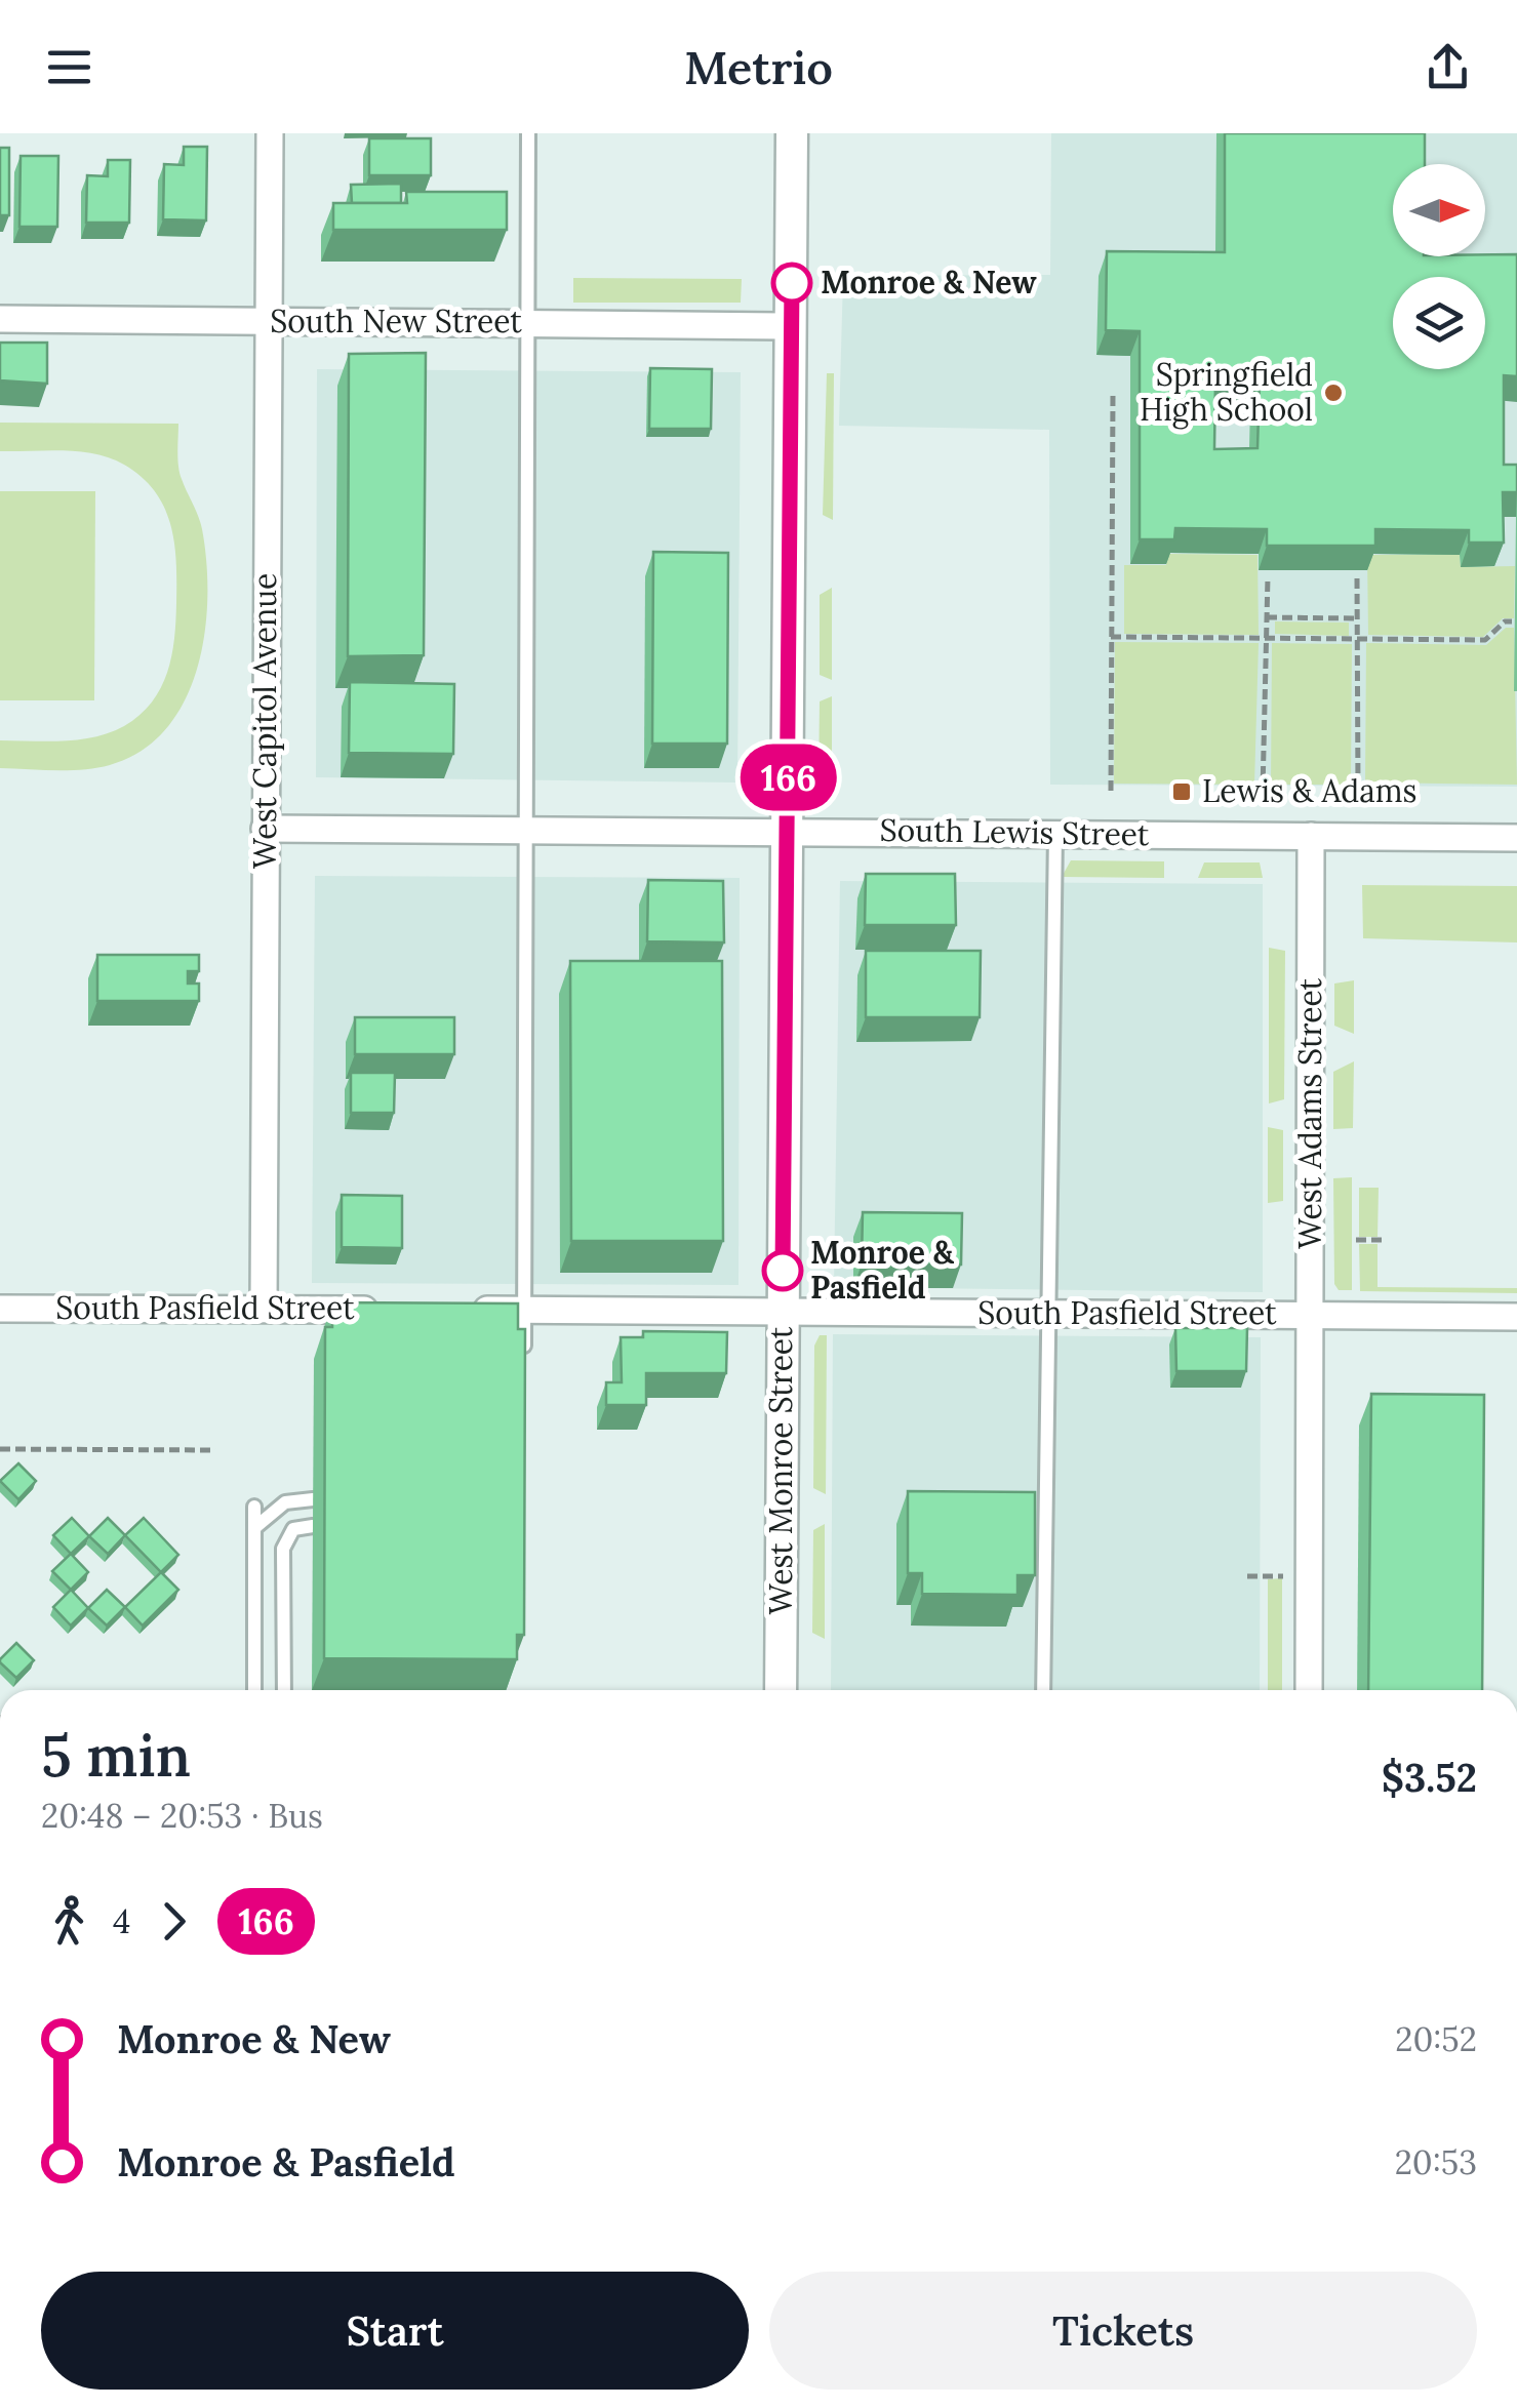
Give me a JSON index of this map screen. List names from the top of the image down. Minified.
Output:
{"streets":{"street":["South New Street","West Capitol Avenue","South Lewis Street","West Adams Street","South Pasfield Street","West Monroe Street"]},"crossings":[["South New Street","West Capitol Avenue"],["South New Street","West Monroe Street"],["West Capitol Avenue","South Lewis Street"],["West Capitol Avenue","South Pasfield Street"],["South Lewis Street","West Adams Street"],["South Lewis Street","West Monroe Street"],["West Adams Street","South Pasfield Street"],["South Pasfield Street","West Monroe Street"]],"places":{"other":["Monroe & New","Springfield High School","Monroe & Pasfield"],"transit":["Lewis & Adams"]},"lines":["bus line 166"],"north":"right","page":{"header":"Metrio","on_map":"166","heading":["5 min","20:48 – 20:53 · Bus","$3.52"],"legs":["4","166"],"list":[{"name":"Monroe & New","value":"20:52"},{"name":"Monroe & Pasfield","value":"20:53"}],"buttons":["Start","Tickets"]}}
